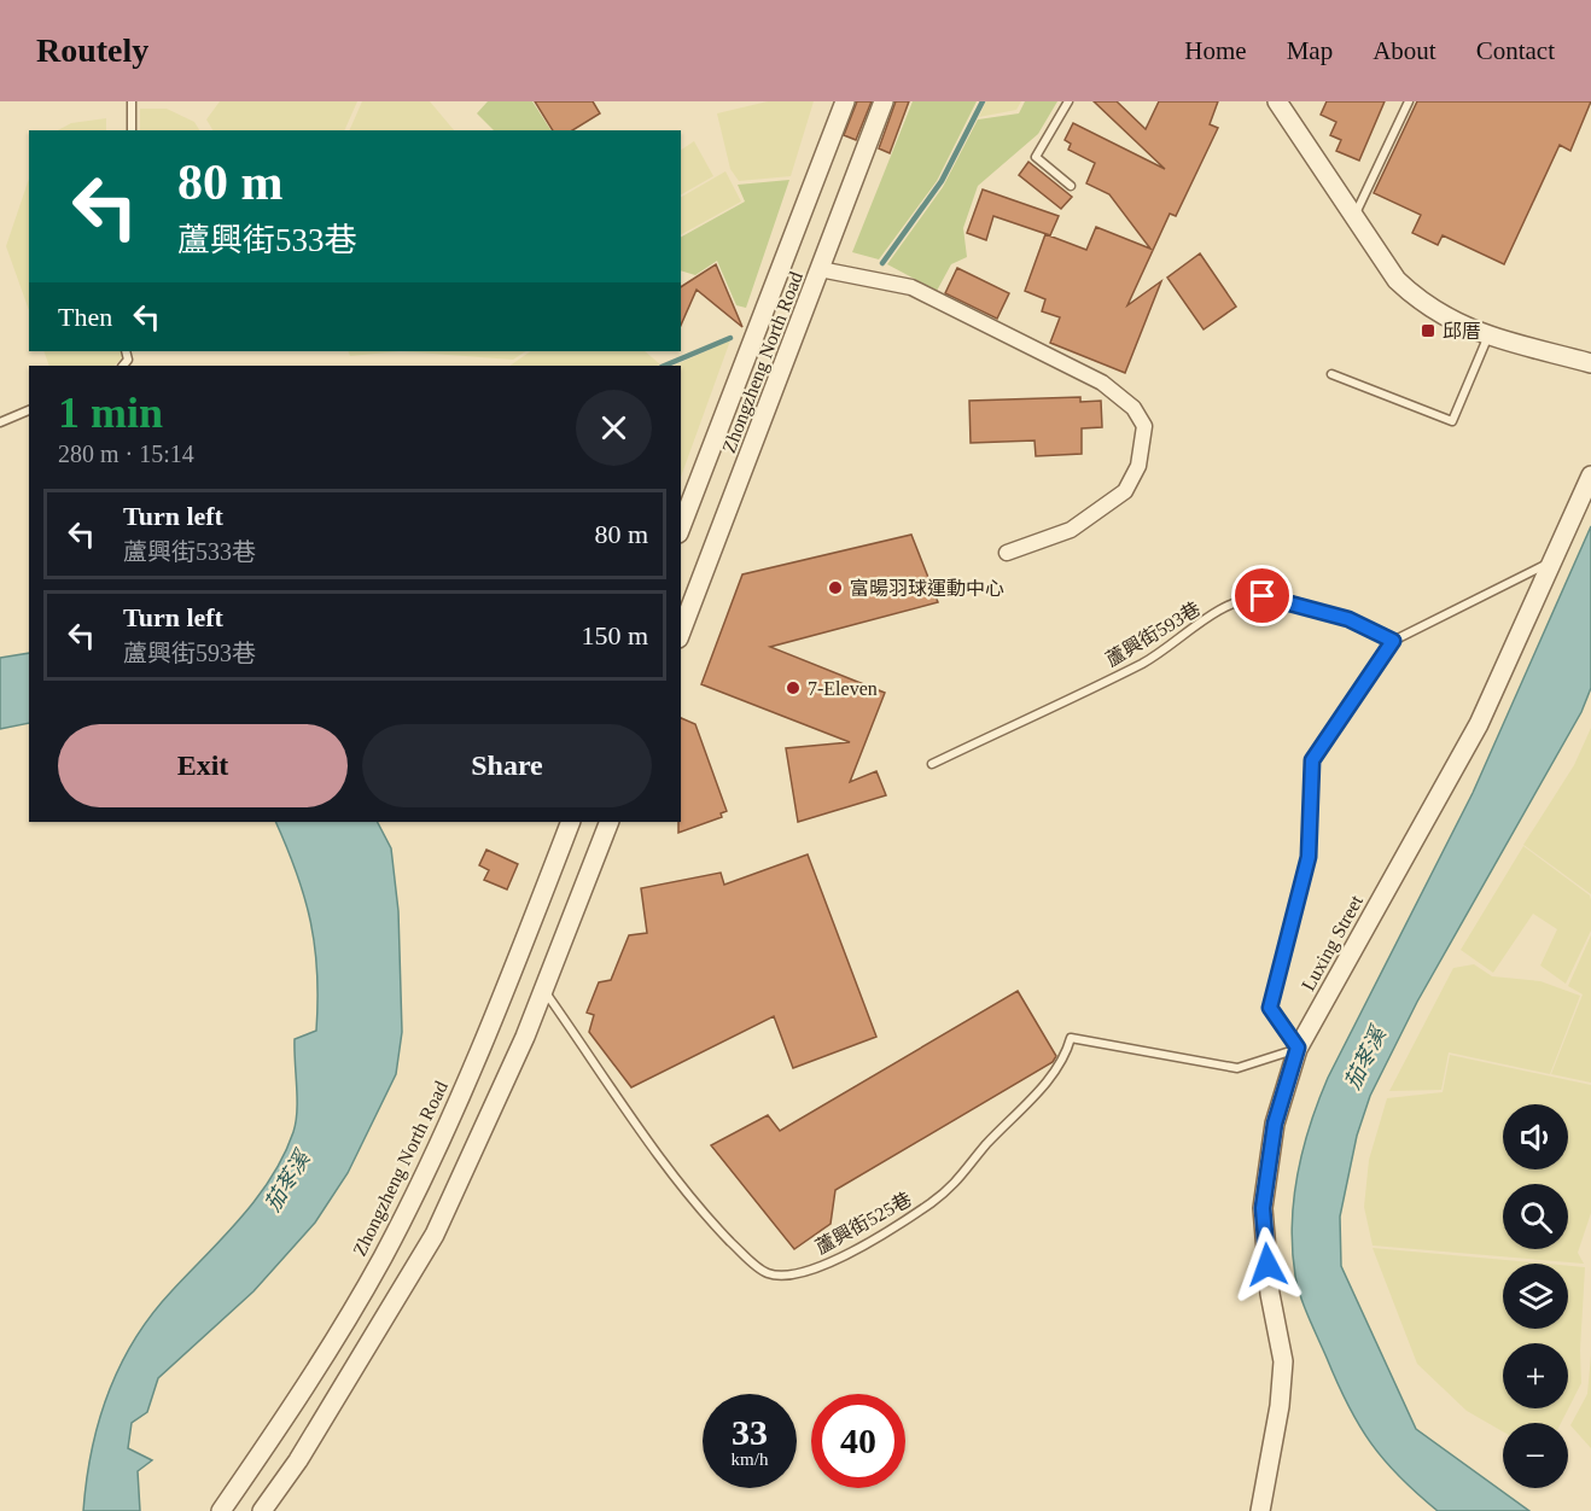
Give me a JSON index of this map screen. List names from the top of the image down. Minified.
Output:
{"streets":{"street":["Zhongzheng North Road","Luxing Street"],"lane":["蘆興街593巷","蘆興街525巷"]},"crossings":[["Luxing Street","蘆興街525巷"]],"water":["茄苳溪"],"places":{"transit":["邱厝"],"other":["富暘羽球運動中心","7-Eleven"]},"page":{"header":"Routely","nav":["Home","Map","About","Contact"],"turn":["80 m","蘆興街533巷"],"then":"Then","heading":["1 min","280 m · 15:14"],"list":[{"name":"Turn left","note":"蘆興街533巷","value":"80 m"},{"name":"Turn left","note":"蘆興街593巷","value":"150 m"}],"buttons":["Exit","Share"],"map_buttons":["+","−"],"speed":"33 km/h","limit":"40"}}
